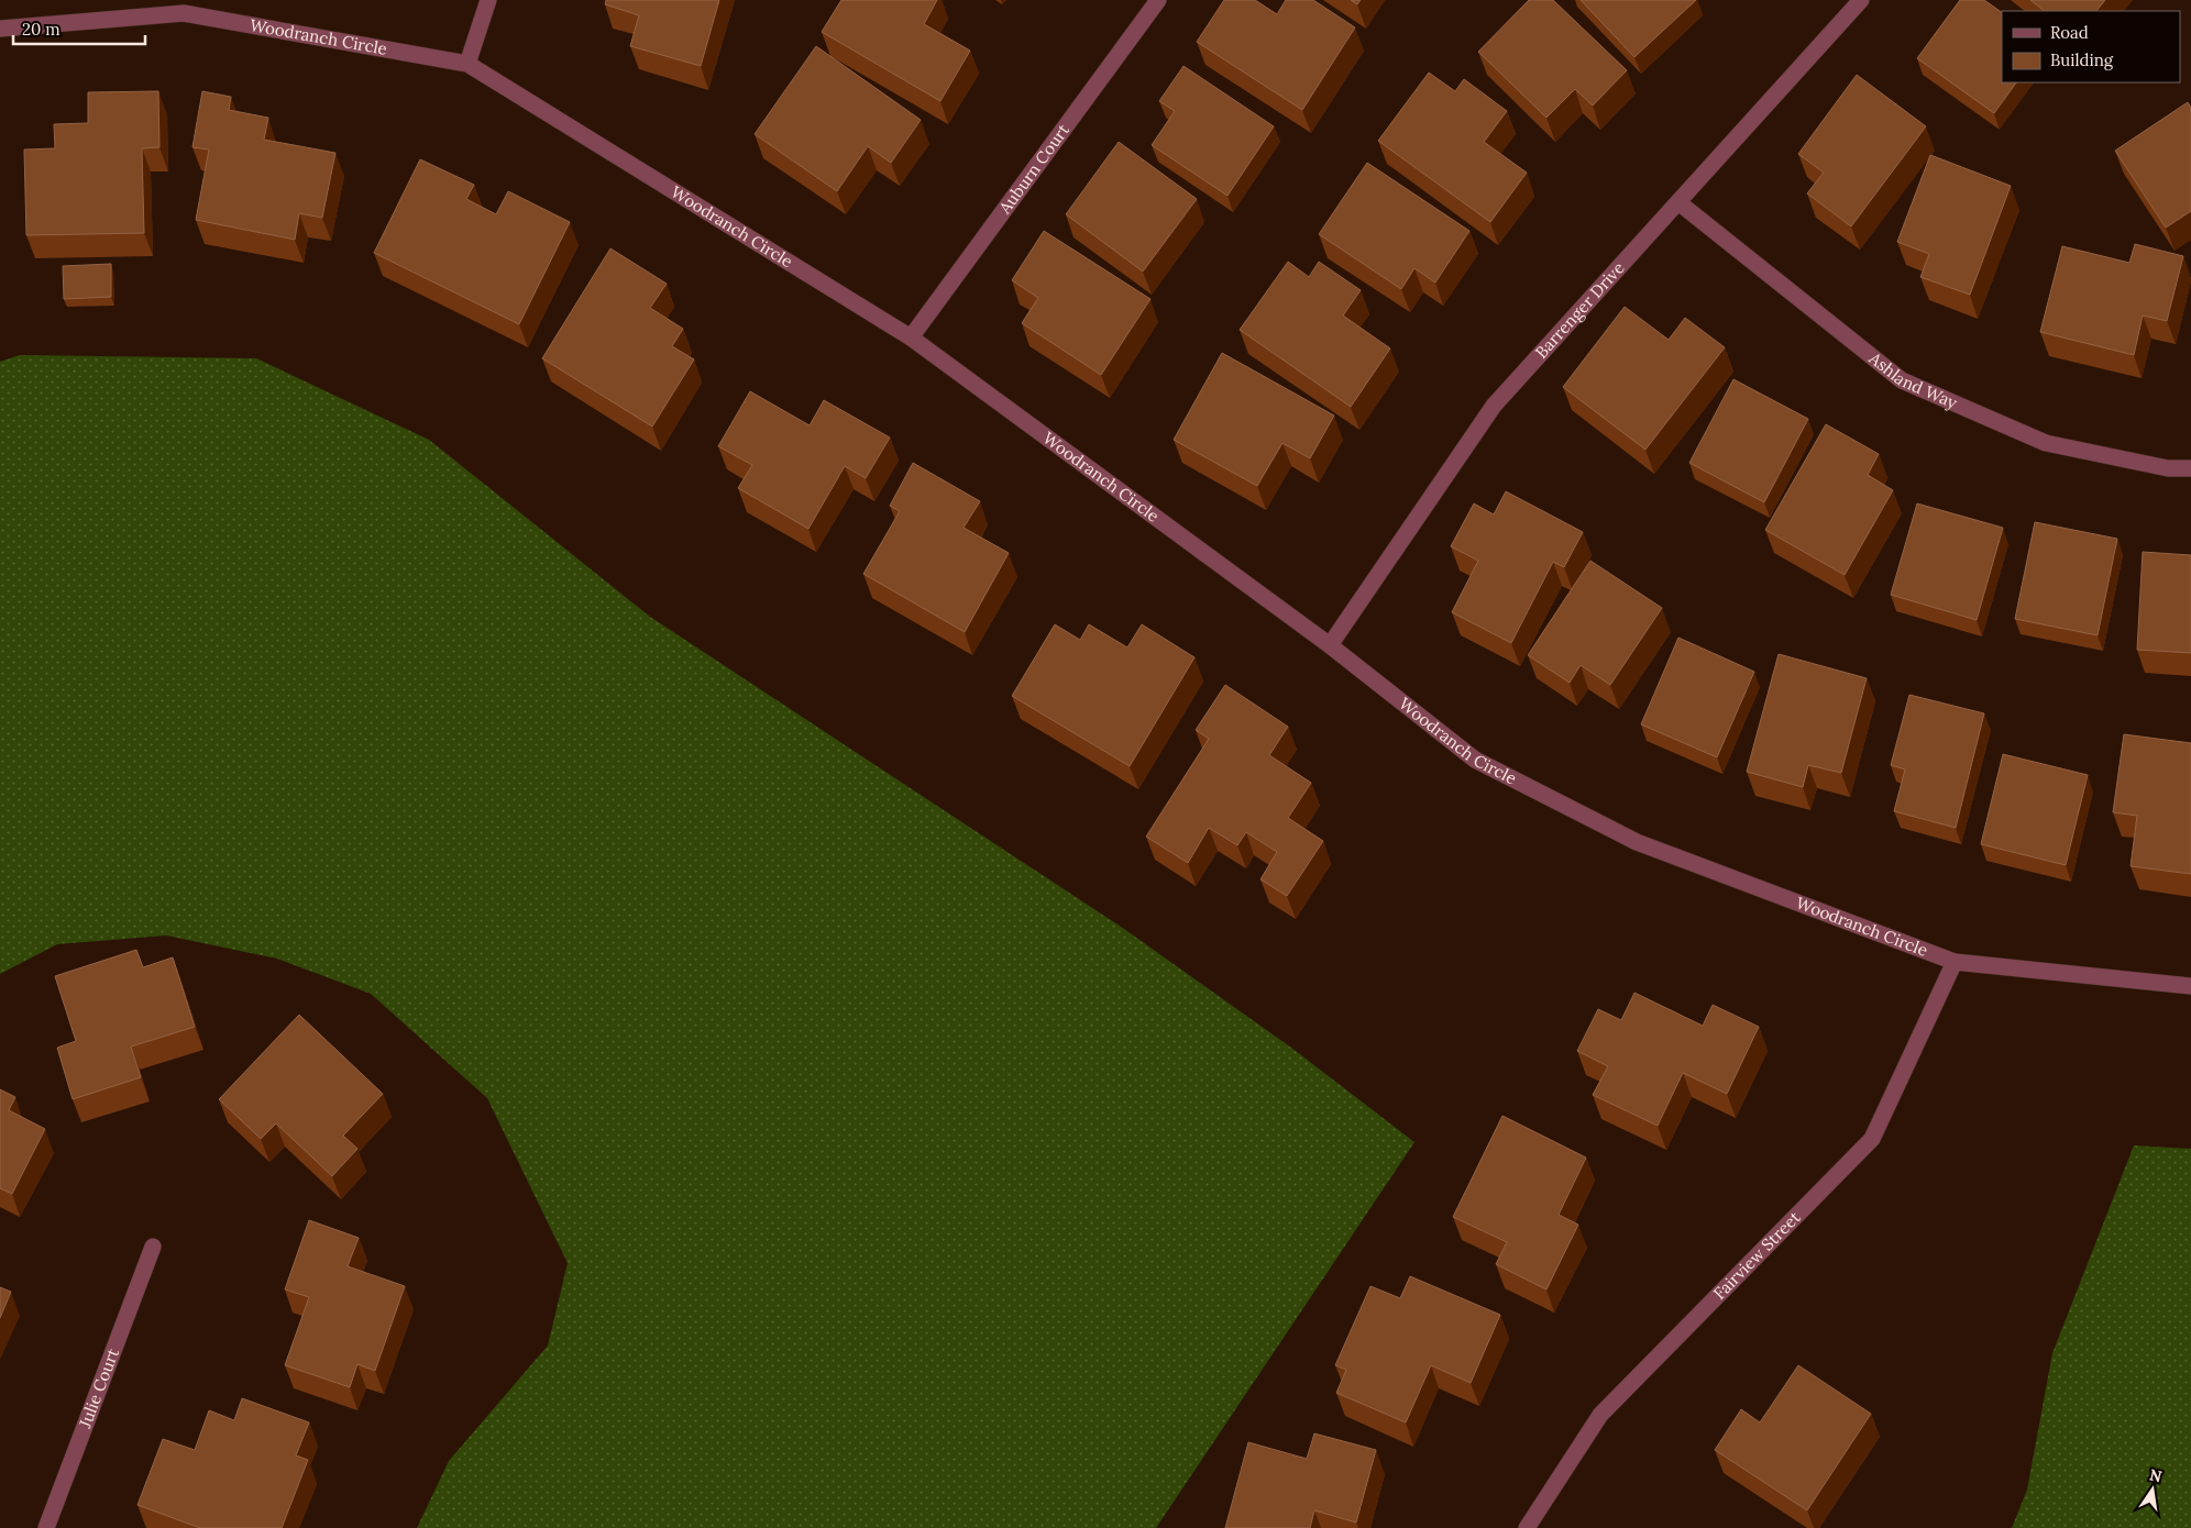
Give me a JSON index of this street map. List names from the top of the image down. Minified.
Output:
{"streets":{"street":["Woodranch Circle","Auburn Court","Barrenger Drive","Ashland Way","Fairview Street","Julie Court"]},"crossings":[["Woodranch Circle","Auburn Court"],["Woodranch Circle","Barrenger Drive"],["Woodranch Circle","Fairview Street"],["Barrenger Drive","Ashland Way"]],"legend":["Road","Building"],"scale_bar":"20 m","north":"top"}
